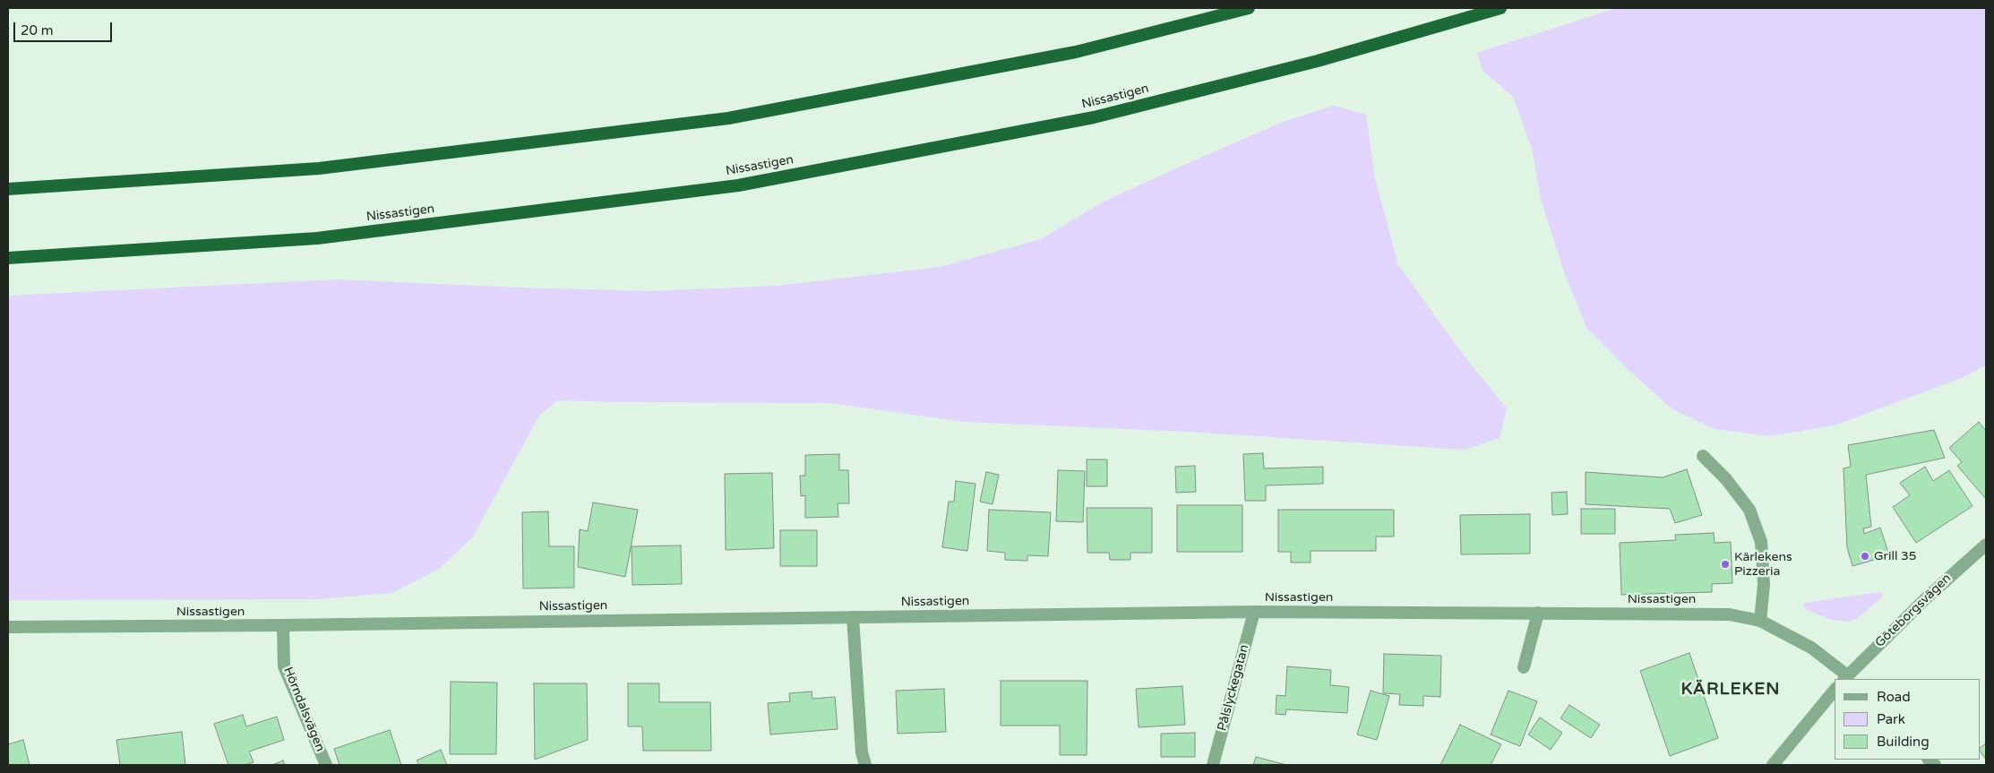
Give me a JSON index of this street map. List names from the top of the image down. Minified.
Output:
{"streets":{"highway":["Nissastigen"],"street":["Göteborgsvägen","Pålslyckegatan","Hörndalsvägen"]},"crossings":[["Nissastigen","Göteborgsvägen"],["Nissastigen","Pålslyckegatan"],["Nissastigen","Hörndalsvägen"]],"districts":["KÄRLEKEN"],"places":["Grill 35","Kärlekens Pizzeria"],"legend":["Road","Park","Building"],"scale_bar":"20 m"}
